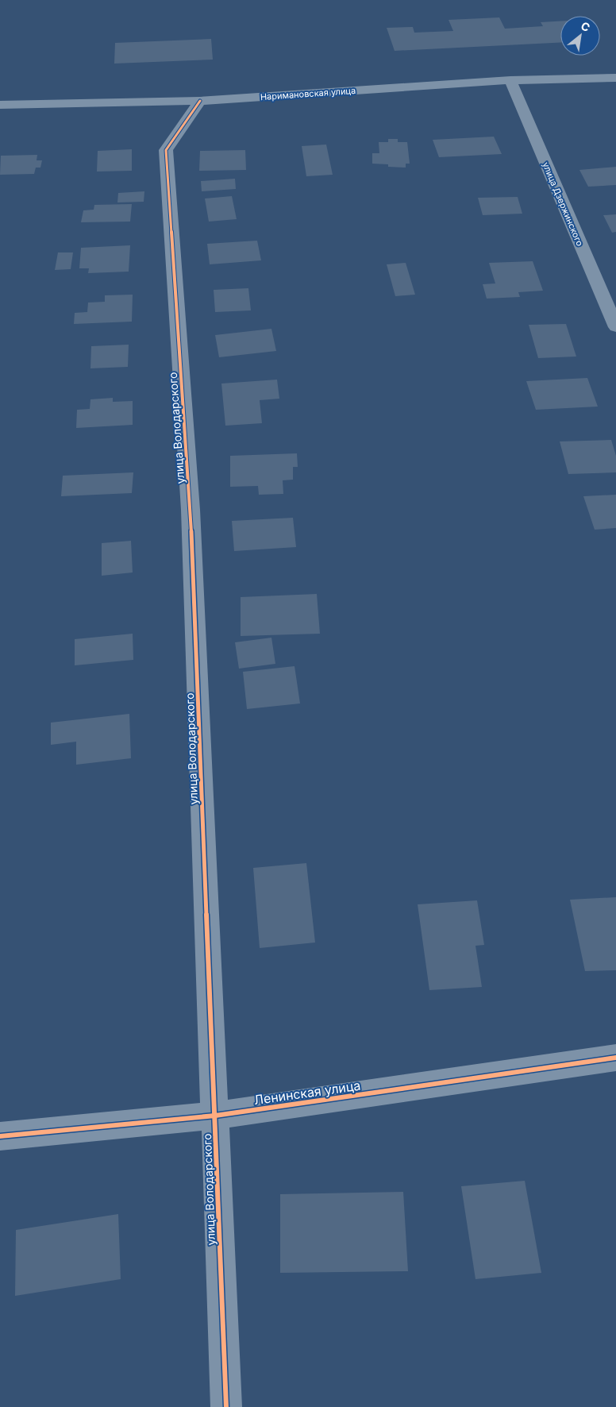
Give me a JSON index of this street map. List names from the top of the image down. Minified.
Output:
{"streets":{"street":["Наримановская улица","улица Дзержинского","улица Володарского","Ленинская улица"]},"crossings":[["Наримановская улица","улица Дзержинского"],["Наримановская улица","улица Володарского"],["улица Володарского","Ленинская улица"]],"north":"top right"}
